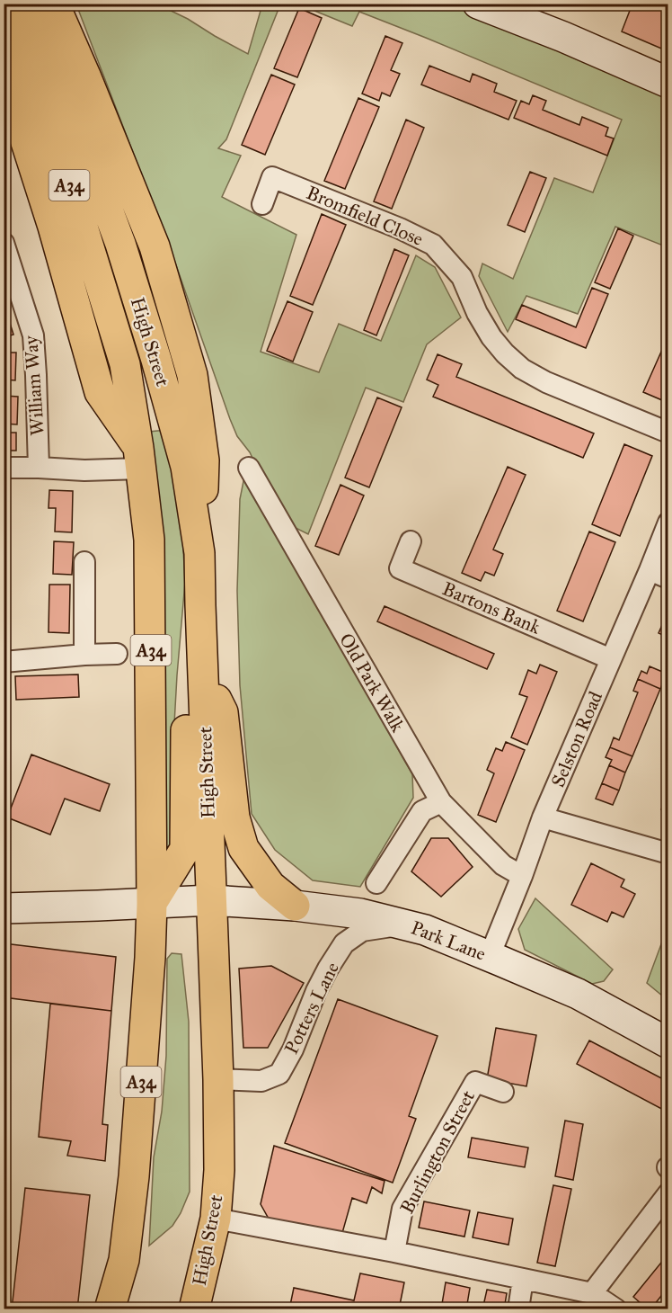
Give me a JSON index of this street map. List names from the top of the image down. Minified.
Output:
{"streets":{"highway":["A34","High Street"],"main road":["Park Lane"],"street":["Bromfield Close","William Way","Bartons Bank","Old Park Walk","Selston Road","Potters Lane","Burlington Street"]},"crossings":[["A34","High Street"],["A34","Park Lane"],["High Street","Park Lane"],["High Street","Potters Lane"],["Bartons Bank","Selston Road"],["Old Park Walk","Selston Road"],["Selston Road","Park Lane"],["Park Lane","Potters Lane"]]}
